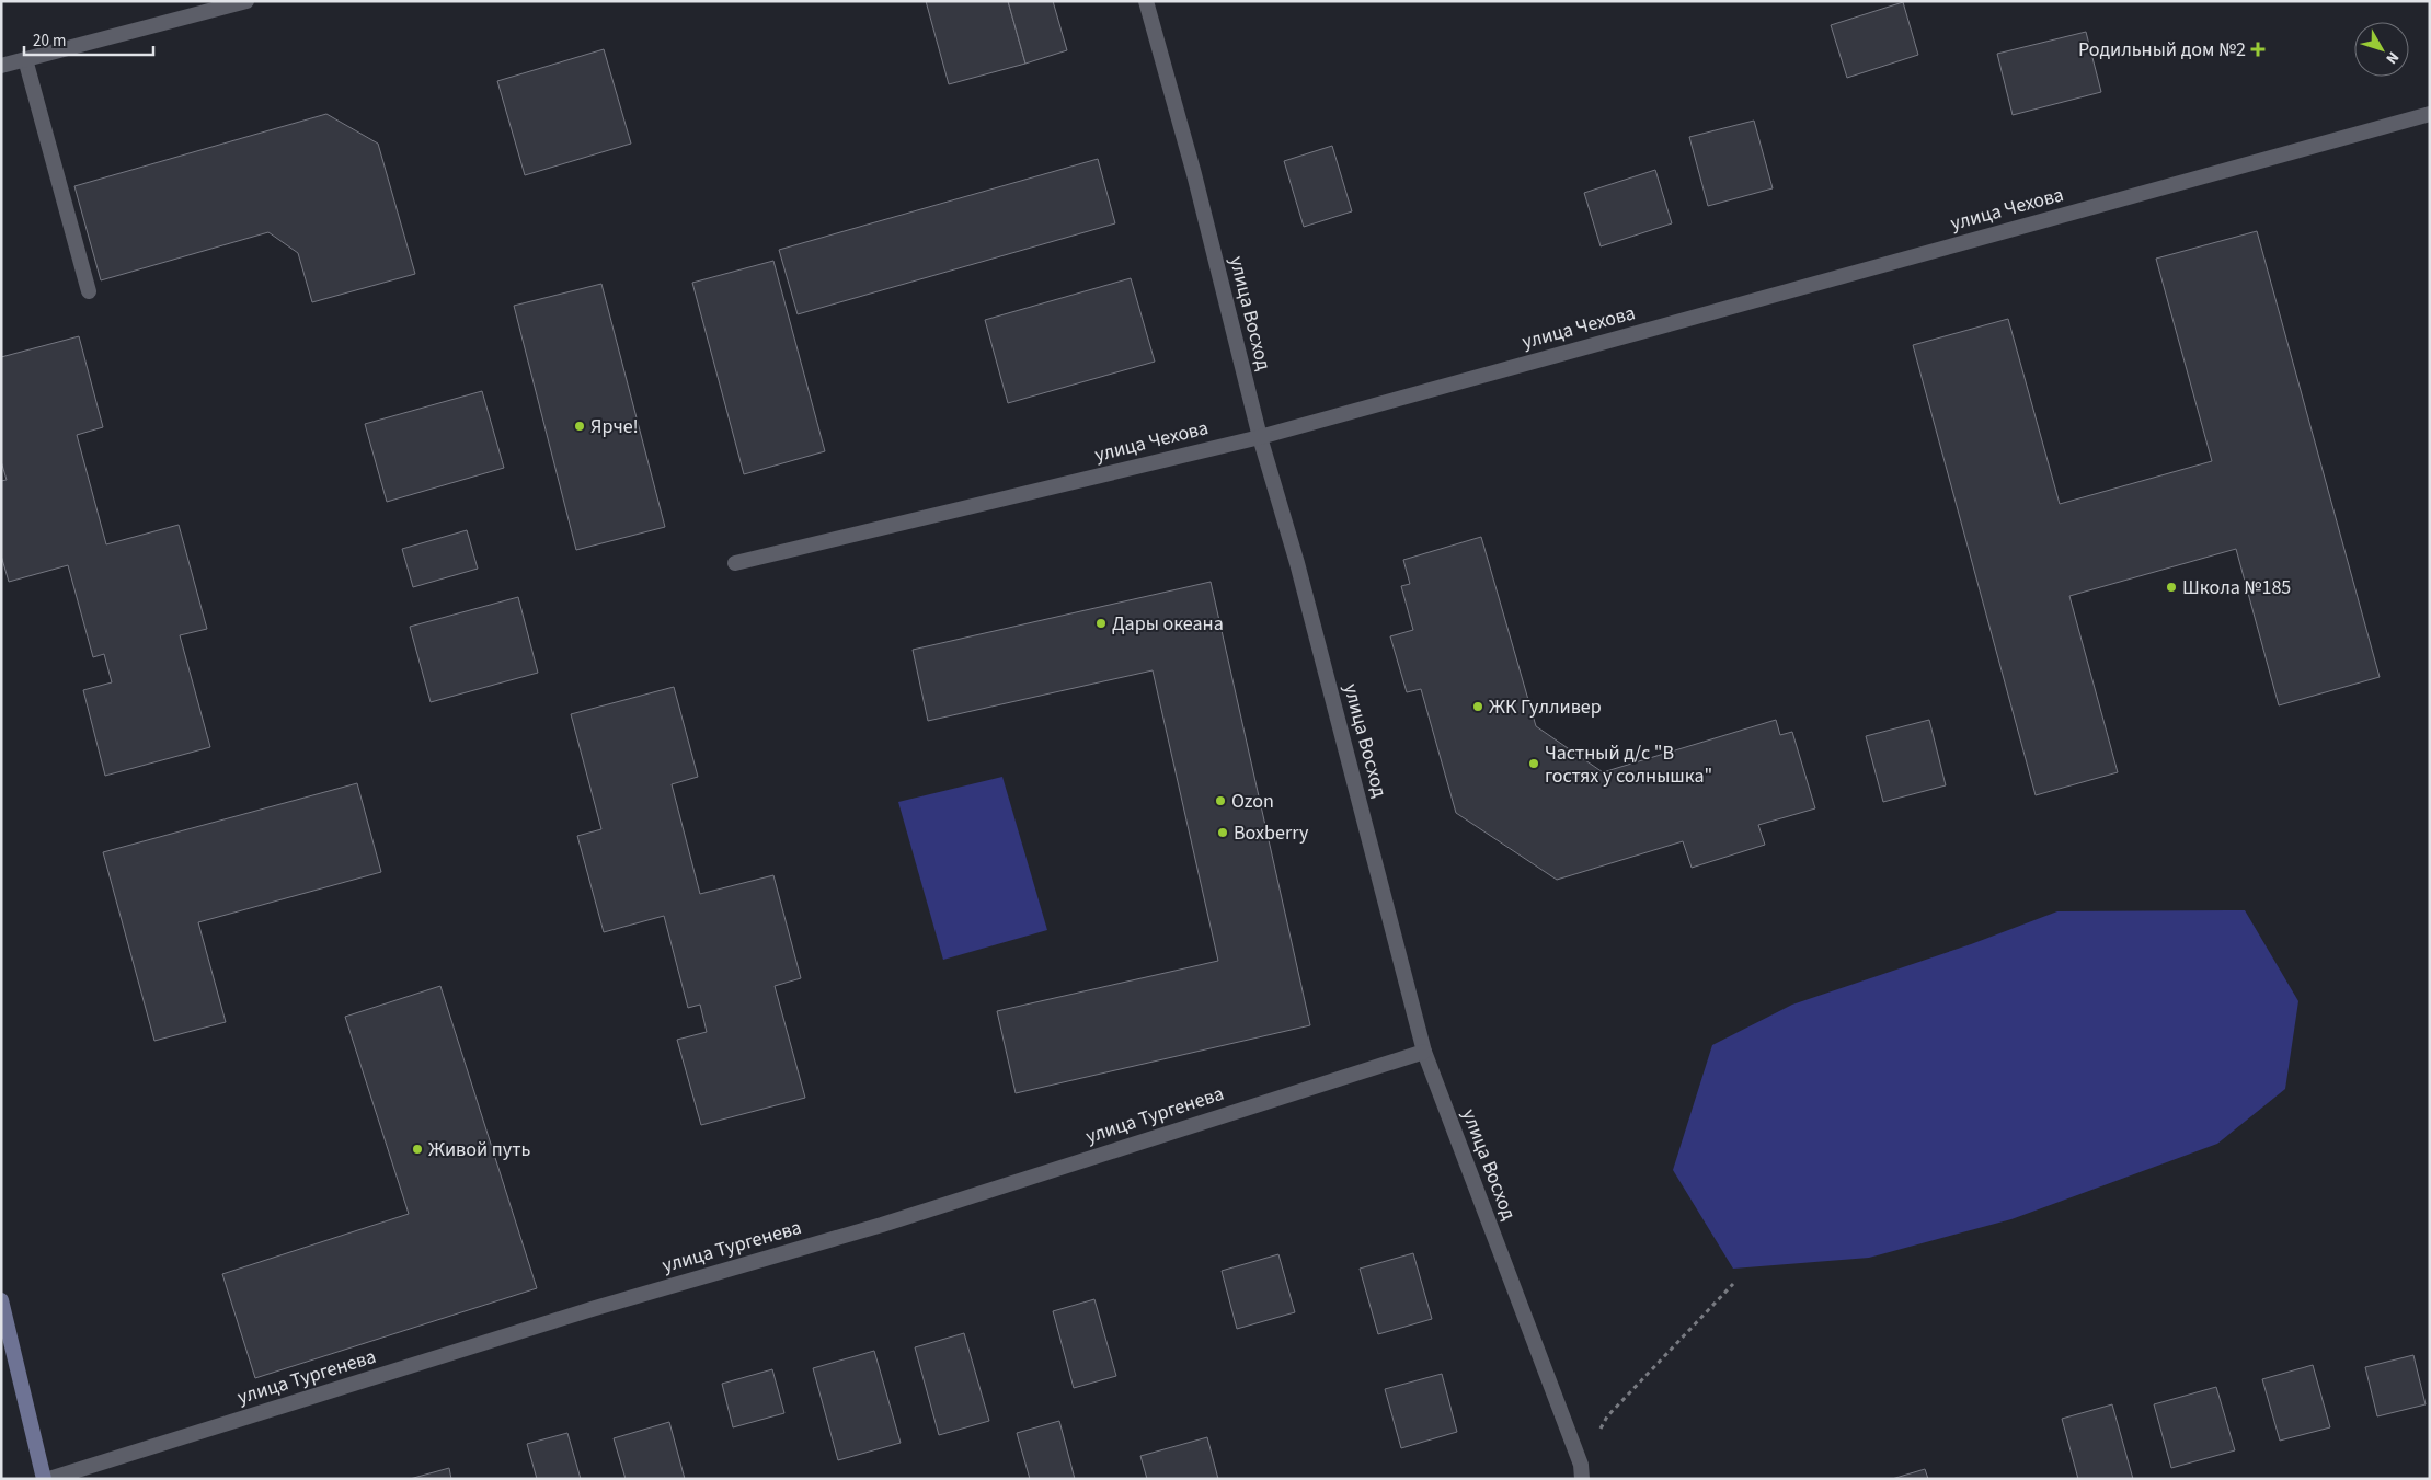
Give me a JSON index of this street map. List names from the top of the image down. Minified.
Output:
{"streets":{"street":["улица Чехова","улица Восход","улица Тургенева"]},"crossings":[["улица Чехова","улица Восход"],["улица Восход","улица Тургенева"]],"places":{"health":["Родильный дом №2"],"other":["Ярче!","Школа №185","Дары океана","ЖК Гулливер","Частный д/c \"В гостях у солнышка\"","Ozon","Boxberry","Живой путь"]},"scale_bar":"20 m","north":"bottom right"}
